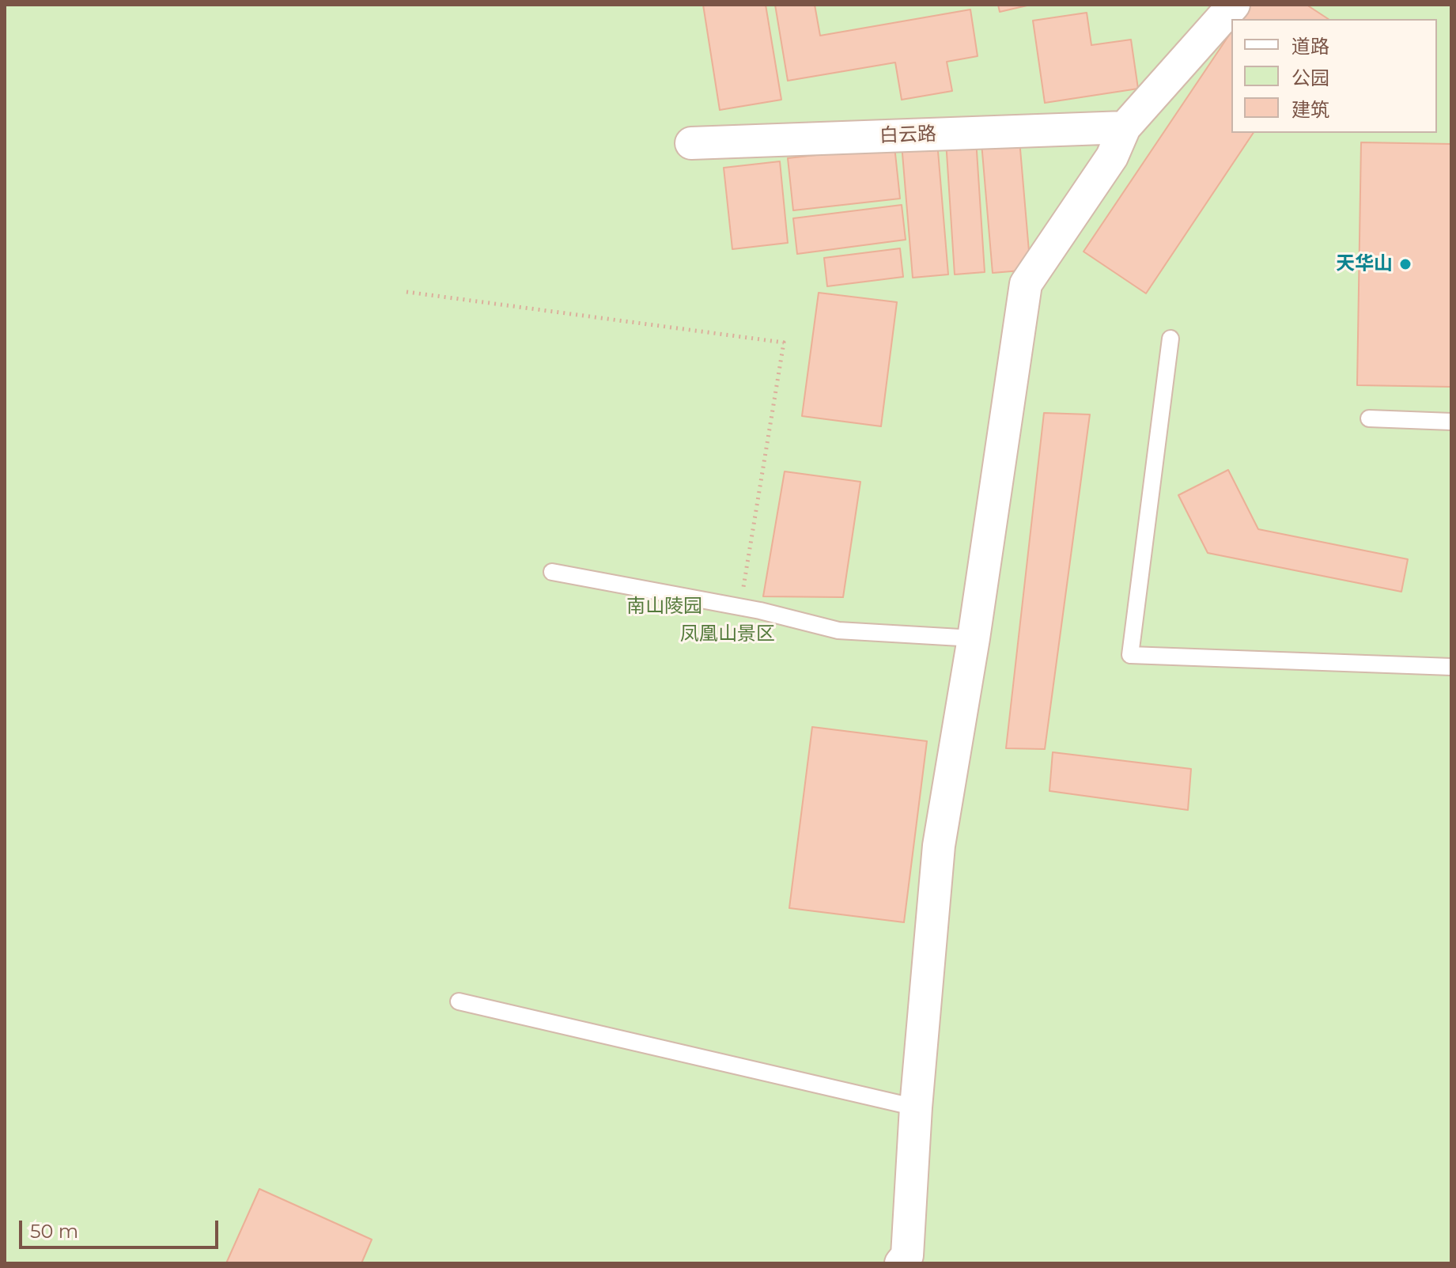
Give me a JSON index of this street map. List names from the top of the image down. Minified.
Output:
{"streets":{"street":["白云路"]},"parks":["南山陵园","凤凰山景区"],"places":["天华山"],"legend":["道路","公园","建筑"],"scale_bar":"50 m"}
